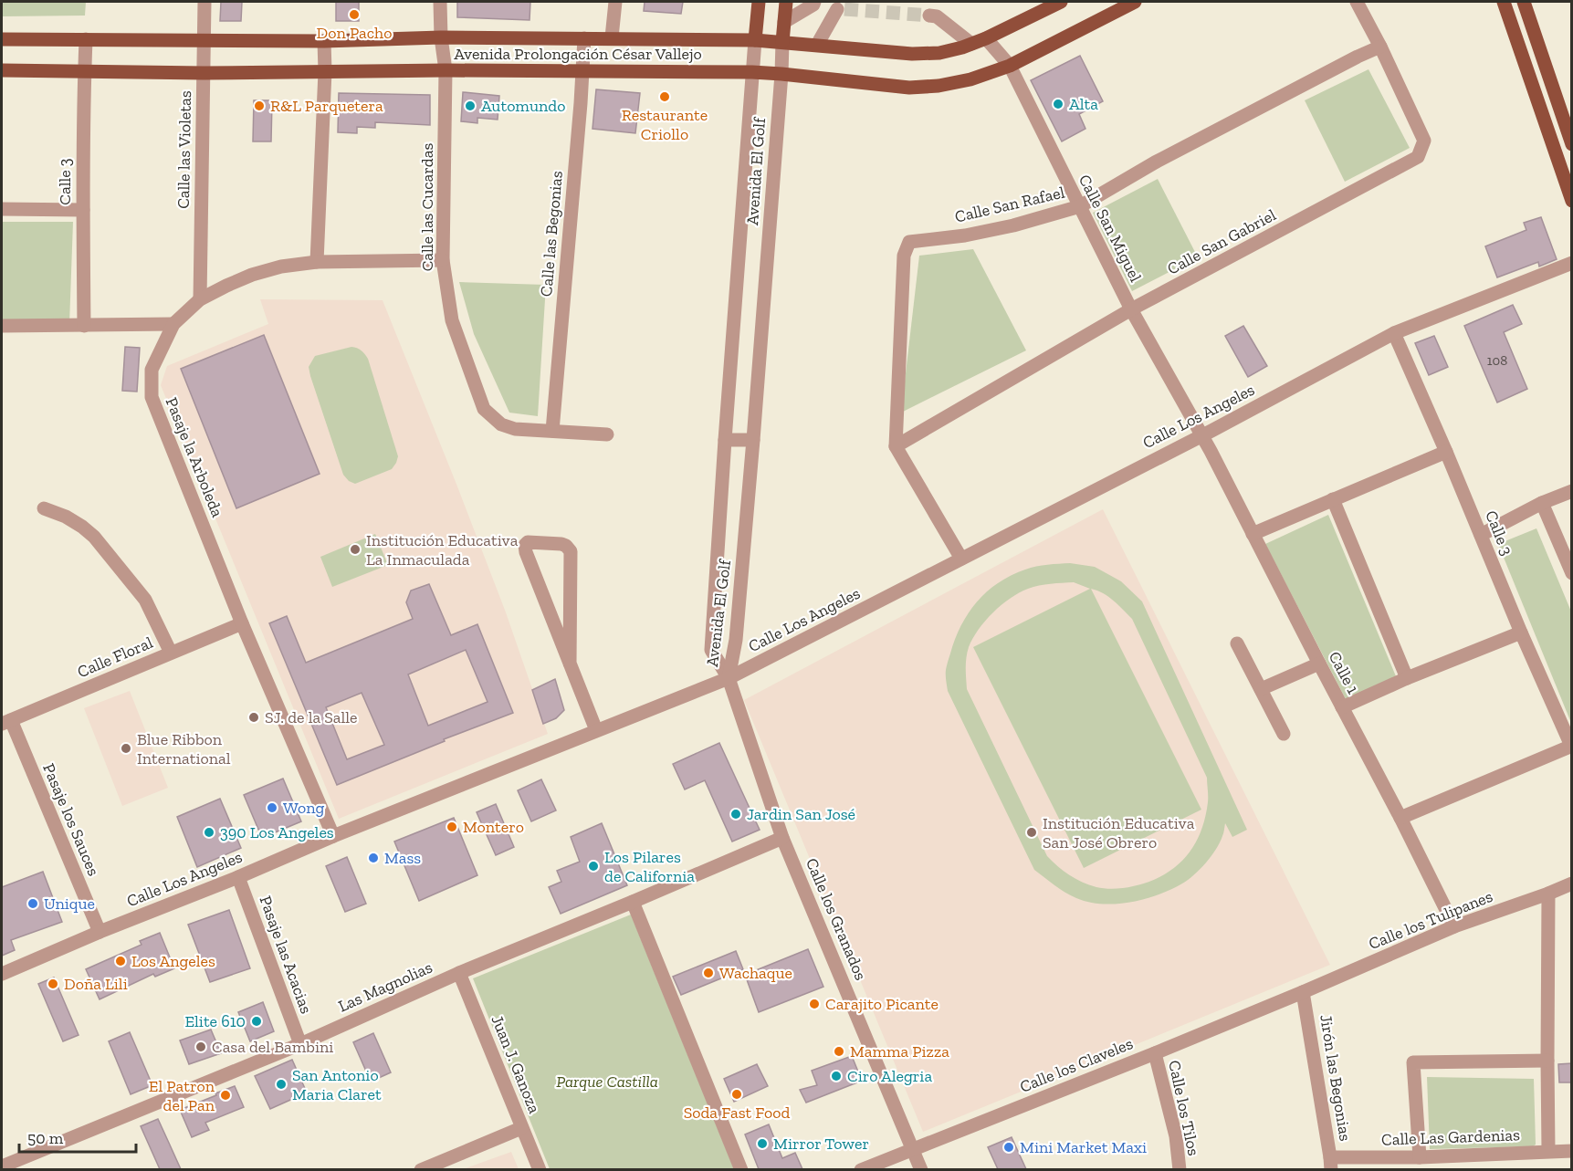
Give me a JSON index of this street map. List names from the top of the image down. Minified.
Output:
{"streets":{"main road":["Avenida Prolongación César Vallejo","Avenida El Golf"],"street":["Calle las Violetas","Calle 3","Calle San Rafael","Calle las Cucardas","Calle San Miguel","Calle las Begonias","Calle San Gabriel","Calle Los Angeles","Pasaje la Arboleda","Calle Floral","Calle 1","Pasaje los Sauces","Calle los Granados","Calle los Tulipanes","Pasaje las Acacias","Las Magnolias","Juan J. Ganoza","Calle los Claveles","Jirón las Begonias","Calle los Tilos","Calle Las Gardenias"]},"crossings":[["Avenida Prolongación César Vallejo","Calle las Violetas"],["Avenida Prolongación César Vallejo","Avenida El Golf"],["Avenida Prolongación César Vallejo","Calle 3"],["Avenida Prolongación César Vallejo","Calle las Cucardas"],["Avenida Prolongación César Vallejo","Calle San Miguel"],["Avenida Prolongación César Vallejo","Calle las Begonias"],["Calle las Violetas","Pasaje la Arboleda"],["Avenida El Golf","Calle Los Angeles"],["Avenida El Golf","Calle los Granados"],["Calle 3","Calle Los Angeles"],["Calle San Rafael","Calle San Miguel"],["Calle San Rafael","Calle San Gabriel"],["Calle las Cucardas","Calle las Begonias"],["Calle las Cucardas","Pasaje la Arboleda"],["Calle San Miguel","Calle San Gabriel"],["Calle San Miguel","Calle Los Angeles"],["Calle San Miguel","Calle 1"],["Calle Los Angeles","Pasaje la Arboleda"],["Calle Los Angeles","Calle 1"],["Calle Los Angeles","Pasaje los Sauces"],["Calle Los Angeles","Calle los Granados"],["Calle Los Angeles","Pasaje las Acacias"],["Pasaje la Arboleda","Calle Floral"],["Calle Floral","Pasaje los Sauces"],["Calle 1","Calle los Tulipanes"],["Calle los Granados","Las Magnolias"],["Calle los Granados","Calle los Claveles"],["Calle los Tulipanes","Calle los Claveles"],["Calle los Tulipanes","Jirón las Begonias"],["Pasaje las Acacias","Las Magnolias"],["Las Magnolias","Juan J. Ganoza"],["Calle los Claveles","Jirón las Begonias"],["Calle los Claveles","Calle los Tilos"],["Jirón las Begonias","Calle Las Gardenias"]],"parks":["Parque Castilla"],"places":["Don Pacho","Restaurante Criollo","Alta","R&L Parquetera","Automundo","Institución Educativa La Inmaculada","SJ. de la Salle","Blue Ribbon International","Wong","Jardin San José","Montero","390 Los Angeles","Institución Educativa San José Obrero","Mass","Los Pilares de California","Unique","Los Angeles","Wachaque","Doña Lili","Carajito Picante","Elite 610","Casa del Bambini","Mamma Pizza","Ciro Alegria","San Antonio Maria Claret","Soda Fast Food","El Patron del Pan","Mirror Tower","Mini Market Maxi"],"house_numbers":["108"],"scale_bar":"50 m"}
